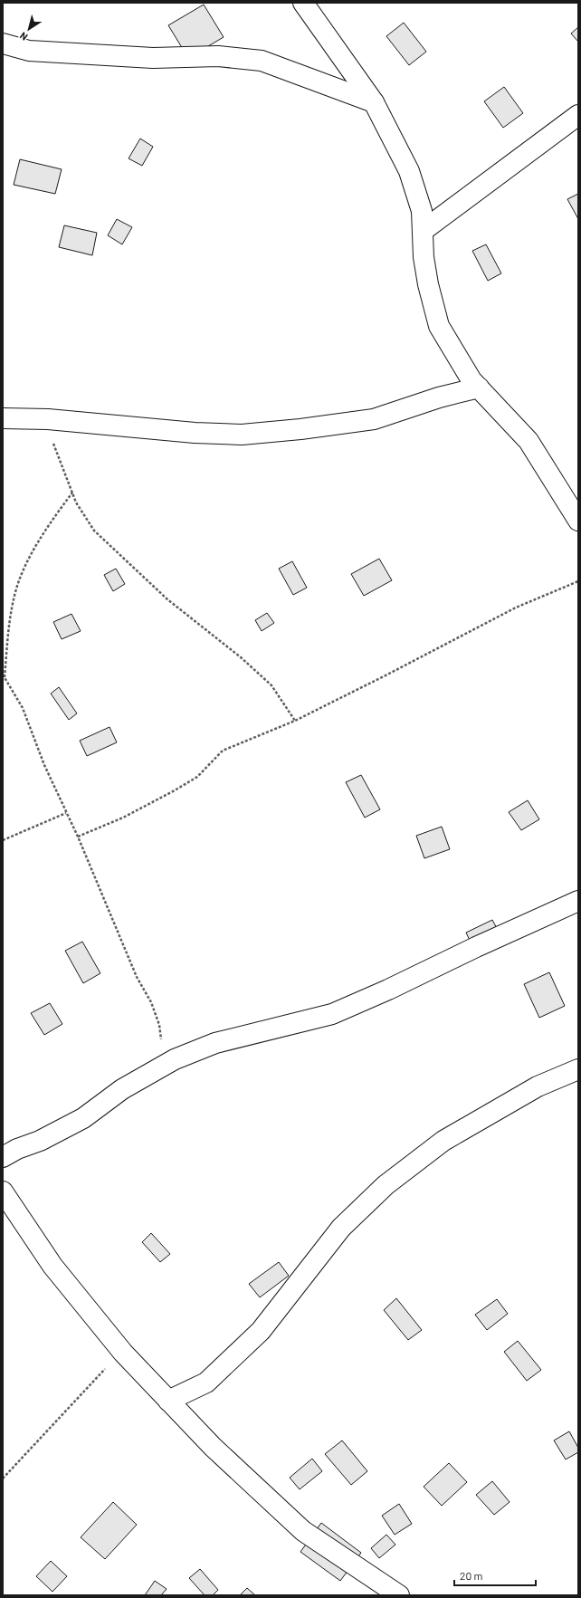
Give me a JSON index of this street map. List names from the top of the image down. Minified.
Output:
{"scale_bar":"20 m","north":"bottom left"}
